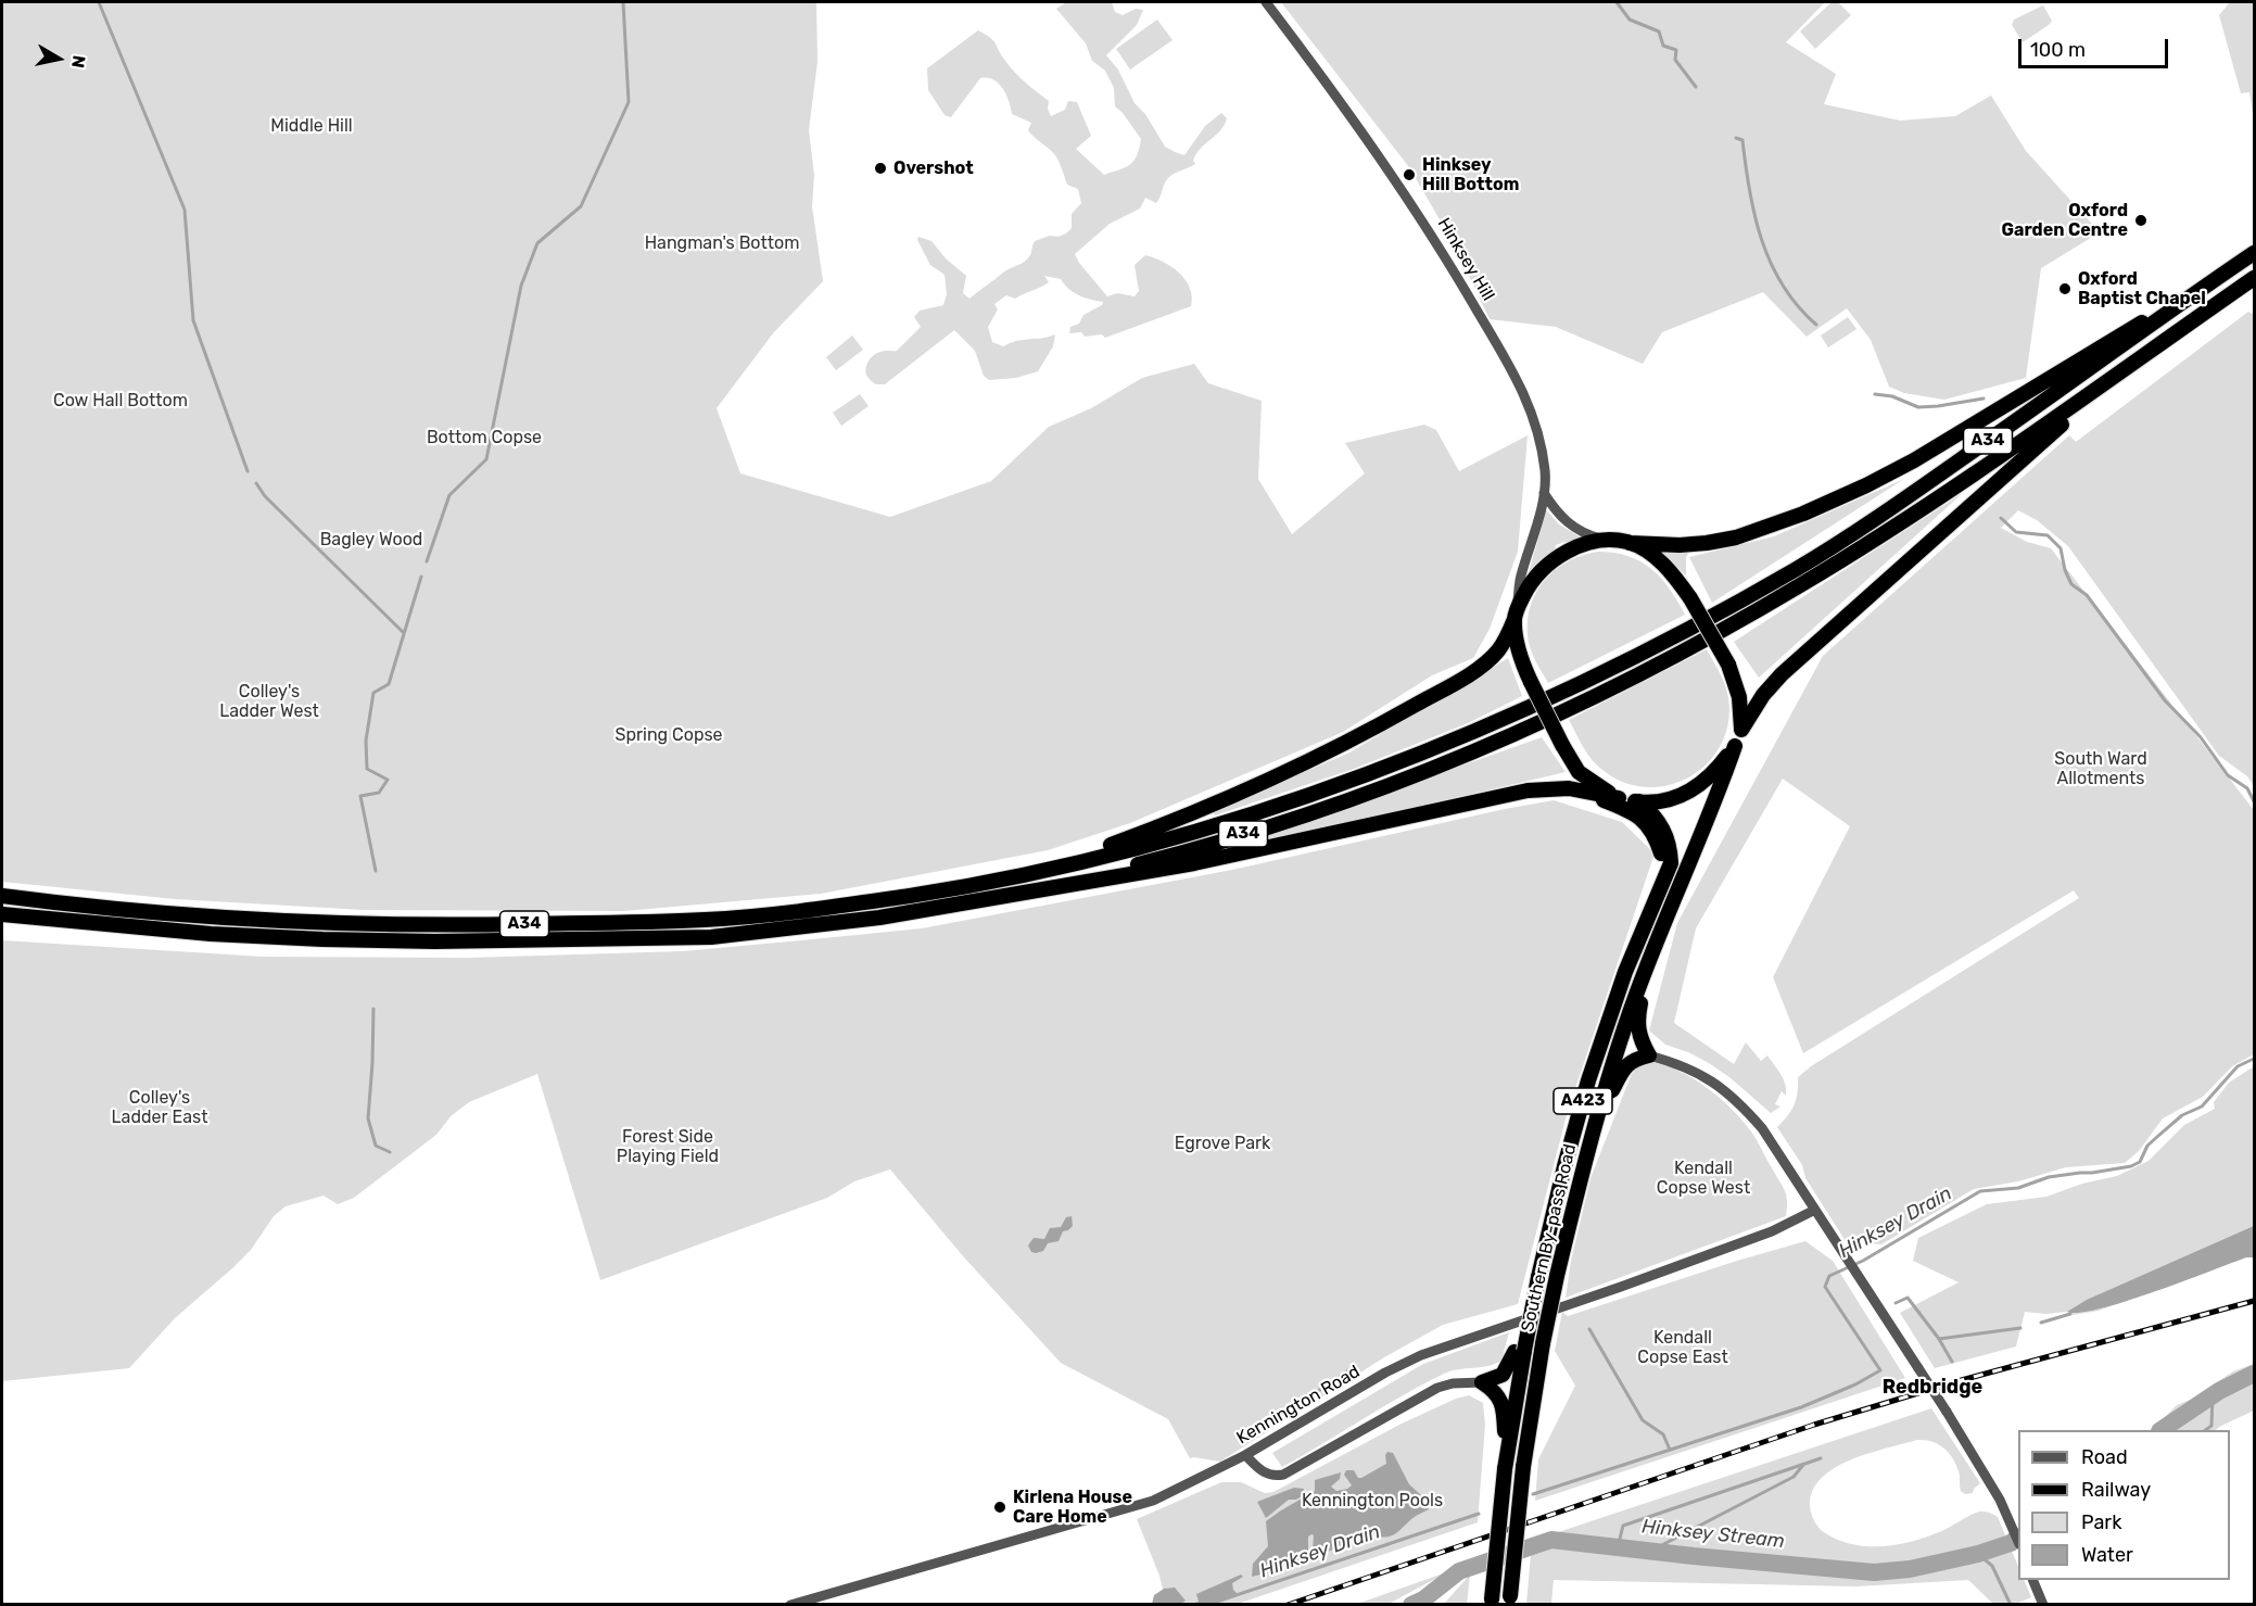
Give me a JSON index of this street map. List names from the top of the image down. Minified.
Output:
{"streets":{"highway":["A34","A423","Southern By-pass Road"],"street":["Hinksey Hill","Kennington Road"]},"districts":["Redbridge"],"water":["Hinksey Drain","Hinksey Stream"],"parks":["Middle Hill","Hangman's Bottom","Cow Hall Bottom","Bottom Copse","Bagley Wood","Colley's Ladder West","Spring Copse","South Ward Allotments","Colley's Ladder East","Forest Side Playing Field","Egrove Park","Kendall Copse West","Kendall Copse East","Kennington Pools"],"places":["Overshot","Hinksey Hill Bottom","Oxford Garden Centre","Oxford Baptist Chapel","Kirlena House Care Home"],"legend":["Road","Railway","Park","Water"],"scale_bar":"100 m","north":"right"}
